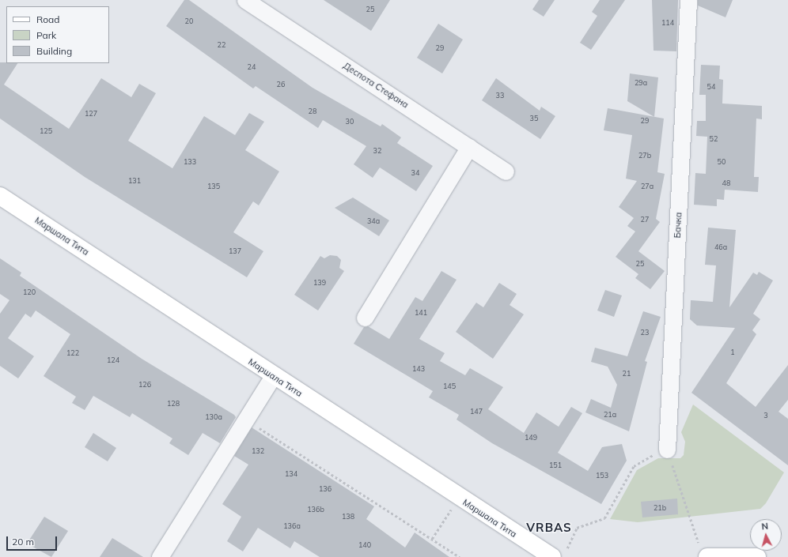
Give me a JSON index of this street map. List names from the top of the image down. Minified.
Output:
{"streets":{"street":["Деспота Стефана","Бачка","Маршала Тита"]},"districts":["VRBAS"],"house_numbers":["25","20","114","22","29","24","29a","26","54","33","28","127","35","29","30","125","52","32","27b","133","50","34","131","48","135","27a","27","34a","46a","137","25","139","120","141","23","1","122","124","143","21","126","145","128","147","21a","3","130a","149","132","151","134","153","136","21b","136b","138","136a","140"],"legend":["Road","Park","Building"],"scale_bar":"20 m","north":"top"}
